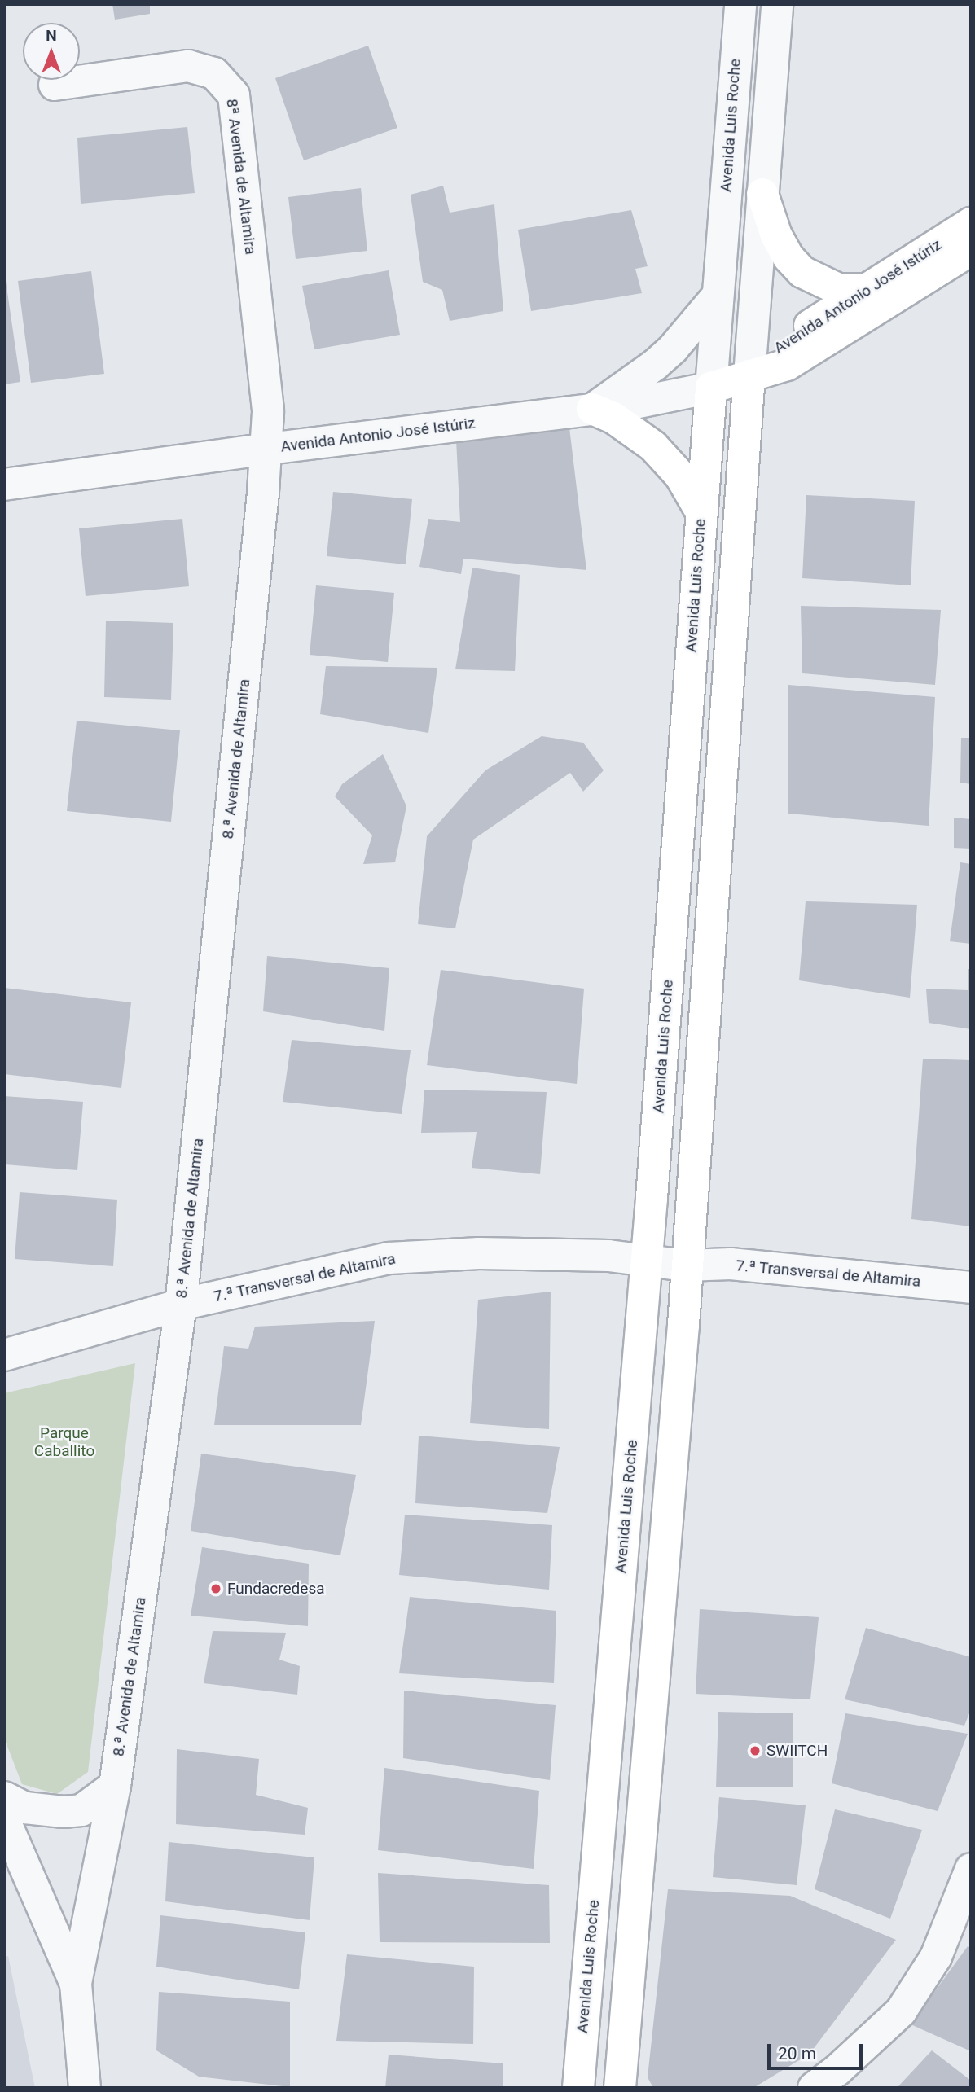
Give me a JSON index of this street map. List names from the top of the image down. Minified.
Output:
{"streets":{"main road":["Avenida Luis Roche","Avenida Antonio José Istúriz"],"street":["8ª Avenida de Altamira","8.ª Avenida de Altamira","7.ª Transversal de Altamira"]},"crossings":[["Avenida Luis Roche","Avenida Antonio José Istúriz"],["Avenida Luis Roche","7.ª Transversal de Altamira"],["8ª Avenida de Altamira","Avenida Antonio José Istúriz"],["8ª Avenida de Altamira","8.ª Avenida de Altamira"],["Avenida Antonio José Istúriz","8.ª Avenida de Altamira"],["8.ª Avenida de Altamira","7.ª Transversal de Altamira"]],"parks":["Parque Caballito"],"places":["Fundacredesa","SWIITCH"],"scale_bar":"20 m","north":"top"}
